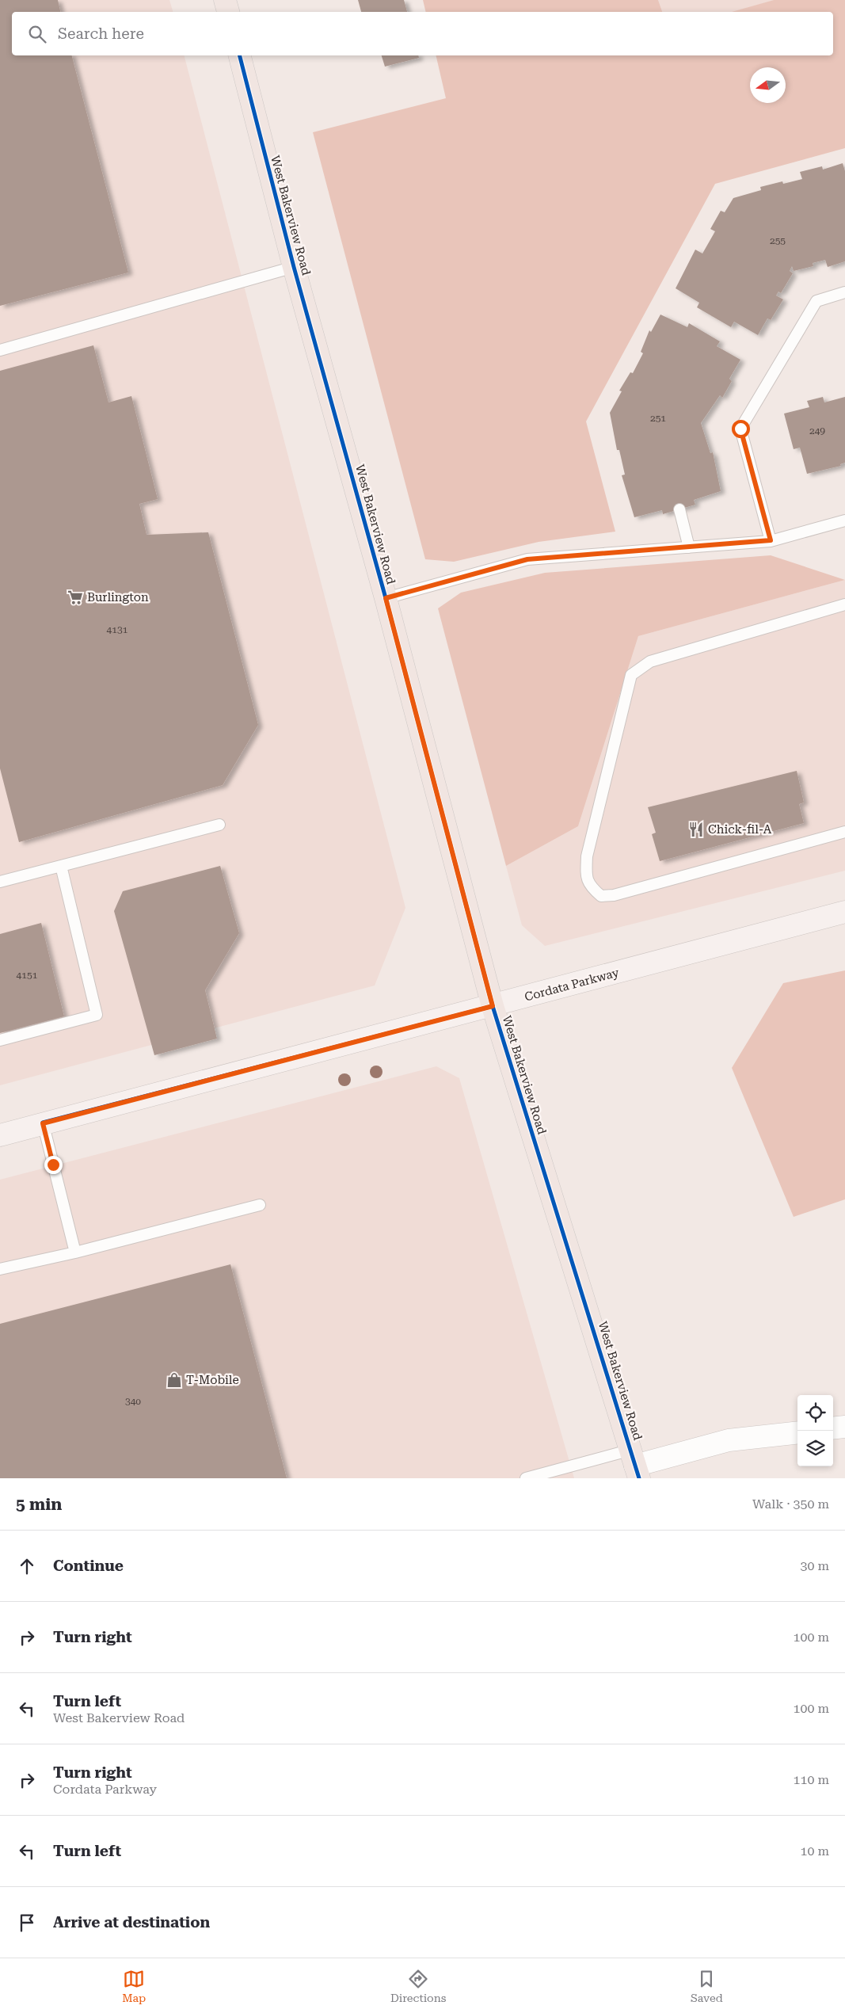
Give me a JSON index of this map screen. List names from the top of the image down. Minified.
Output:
{"streets":{"main road":["West Bakerview Road"],"street":["Cordata Parkway"]},"crossings":[["West Bakerview Road","Cordata Parkway"]],"places":{"supermarket":["Burlington"],"restaurant":["Chick-fil-A"],"shop":["T-Mobile"]},"house_numbers":["255","251","249","4131","4151","340"],"north":"left","page":{"search":"Search here","heading":["5 min","Walk · 350 m"],"list":[["Continue","30 m"],["Turn right","100 m"],["Turn left","West Bakerview Road","100 m"],["Turn right","Cordata Parkway","110 m"],["Turn left","10 m"],"Arrive at destination"],"nav":["Map","Directions","Saved"]}}
